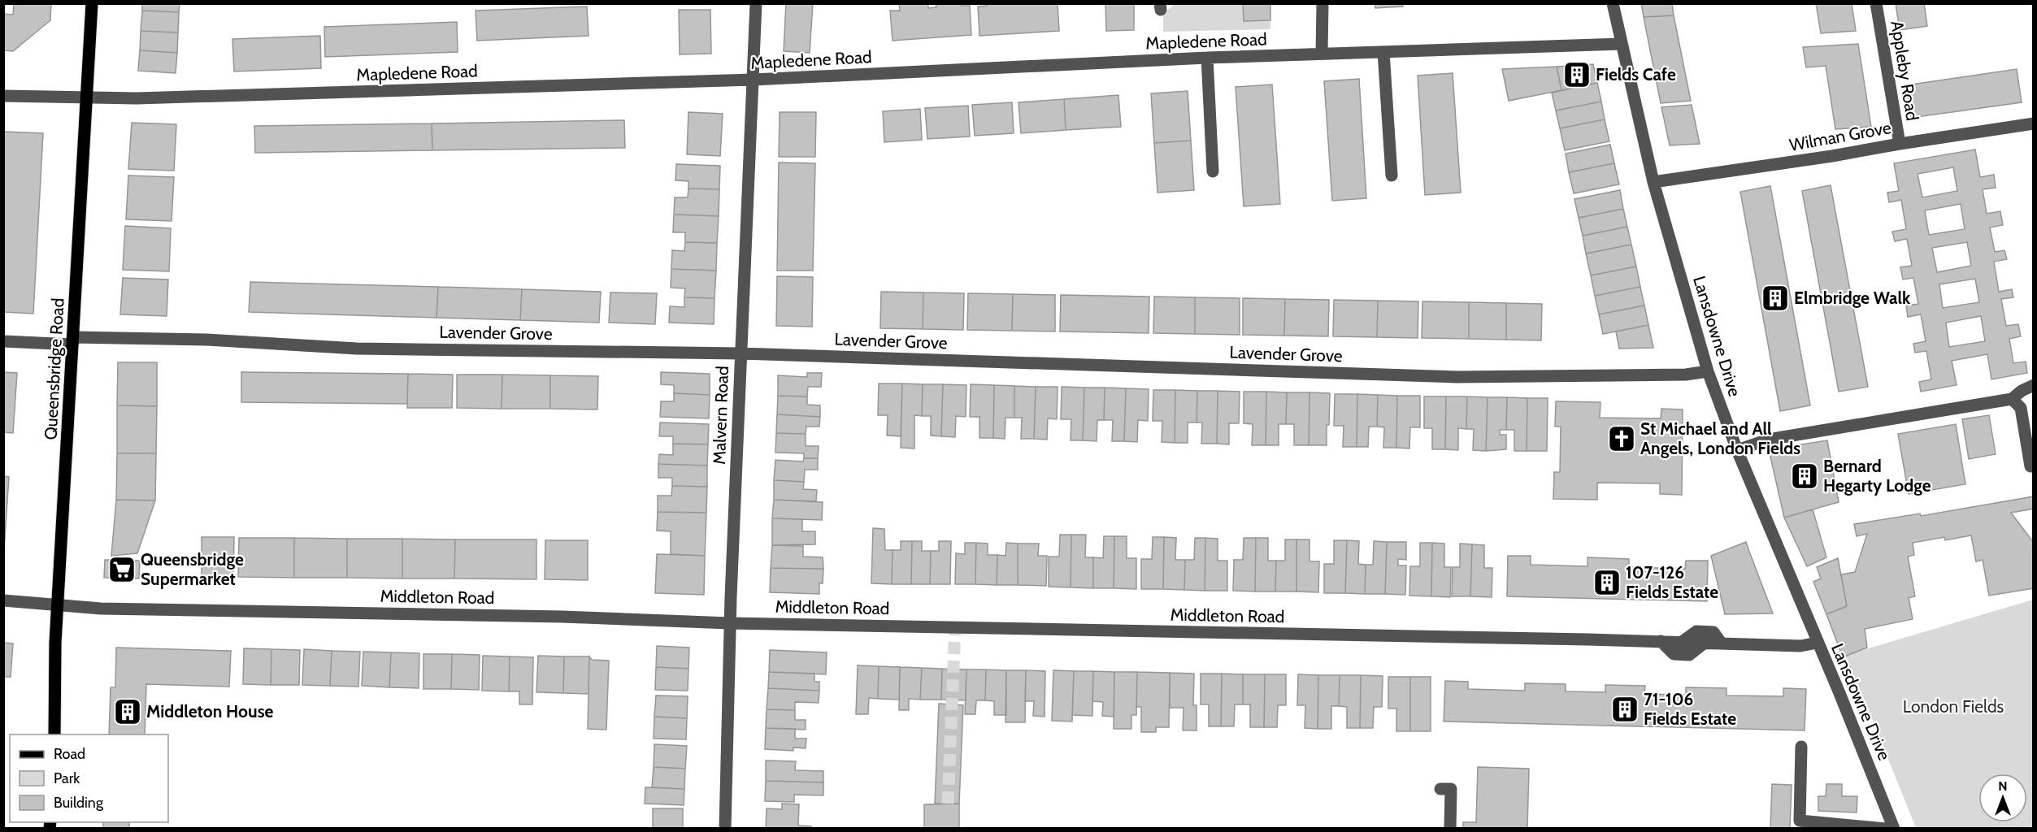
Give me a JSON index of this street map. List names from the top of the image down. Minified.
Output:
{"streets":{"main road":["Queensbridge Road"],"street":["Mapledene Road","Appleby Road","Wilman Grove","Lavender Grove","Lansdowne Drive","Malvern Road","Middleton Road"]},"crossings":[["Mapledene Road","Lansdowne Drive"],["Mapledene Road","Queensbridge Road"],["Mapledene Road","Malvern Road"],["Appleby Road","Wilman Grove"],["Wilman Grove","Lansdowne Drive"],["Lavender Grove","Lansdowne Drive"],["Lavender Grove","Queensbridge Road"],["Lavender Grove","Malvern Road"],["Queensbridge Road","Middleton Road"],["Malvern Road","Middleton Road"]],"parks":["London Fields"],"places":{"building":["Fields Cafe","Elmbridge Walk","Bernard Hegarty Lodge","107-126 Fields Estate","71-106 Fields Estate","Middleton House"],"church":["St Michael and All Angels, London Fields"],"supermarket":["Queensbridge Supermarket"]},"legend":["Road","Park","Building"],"north":"top"}
